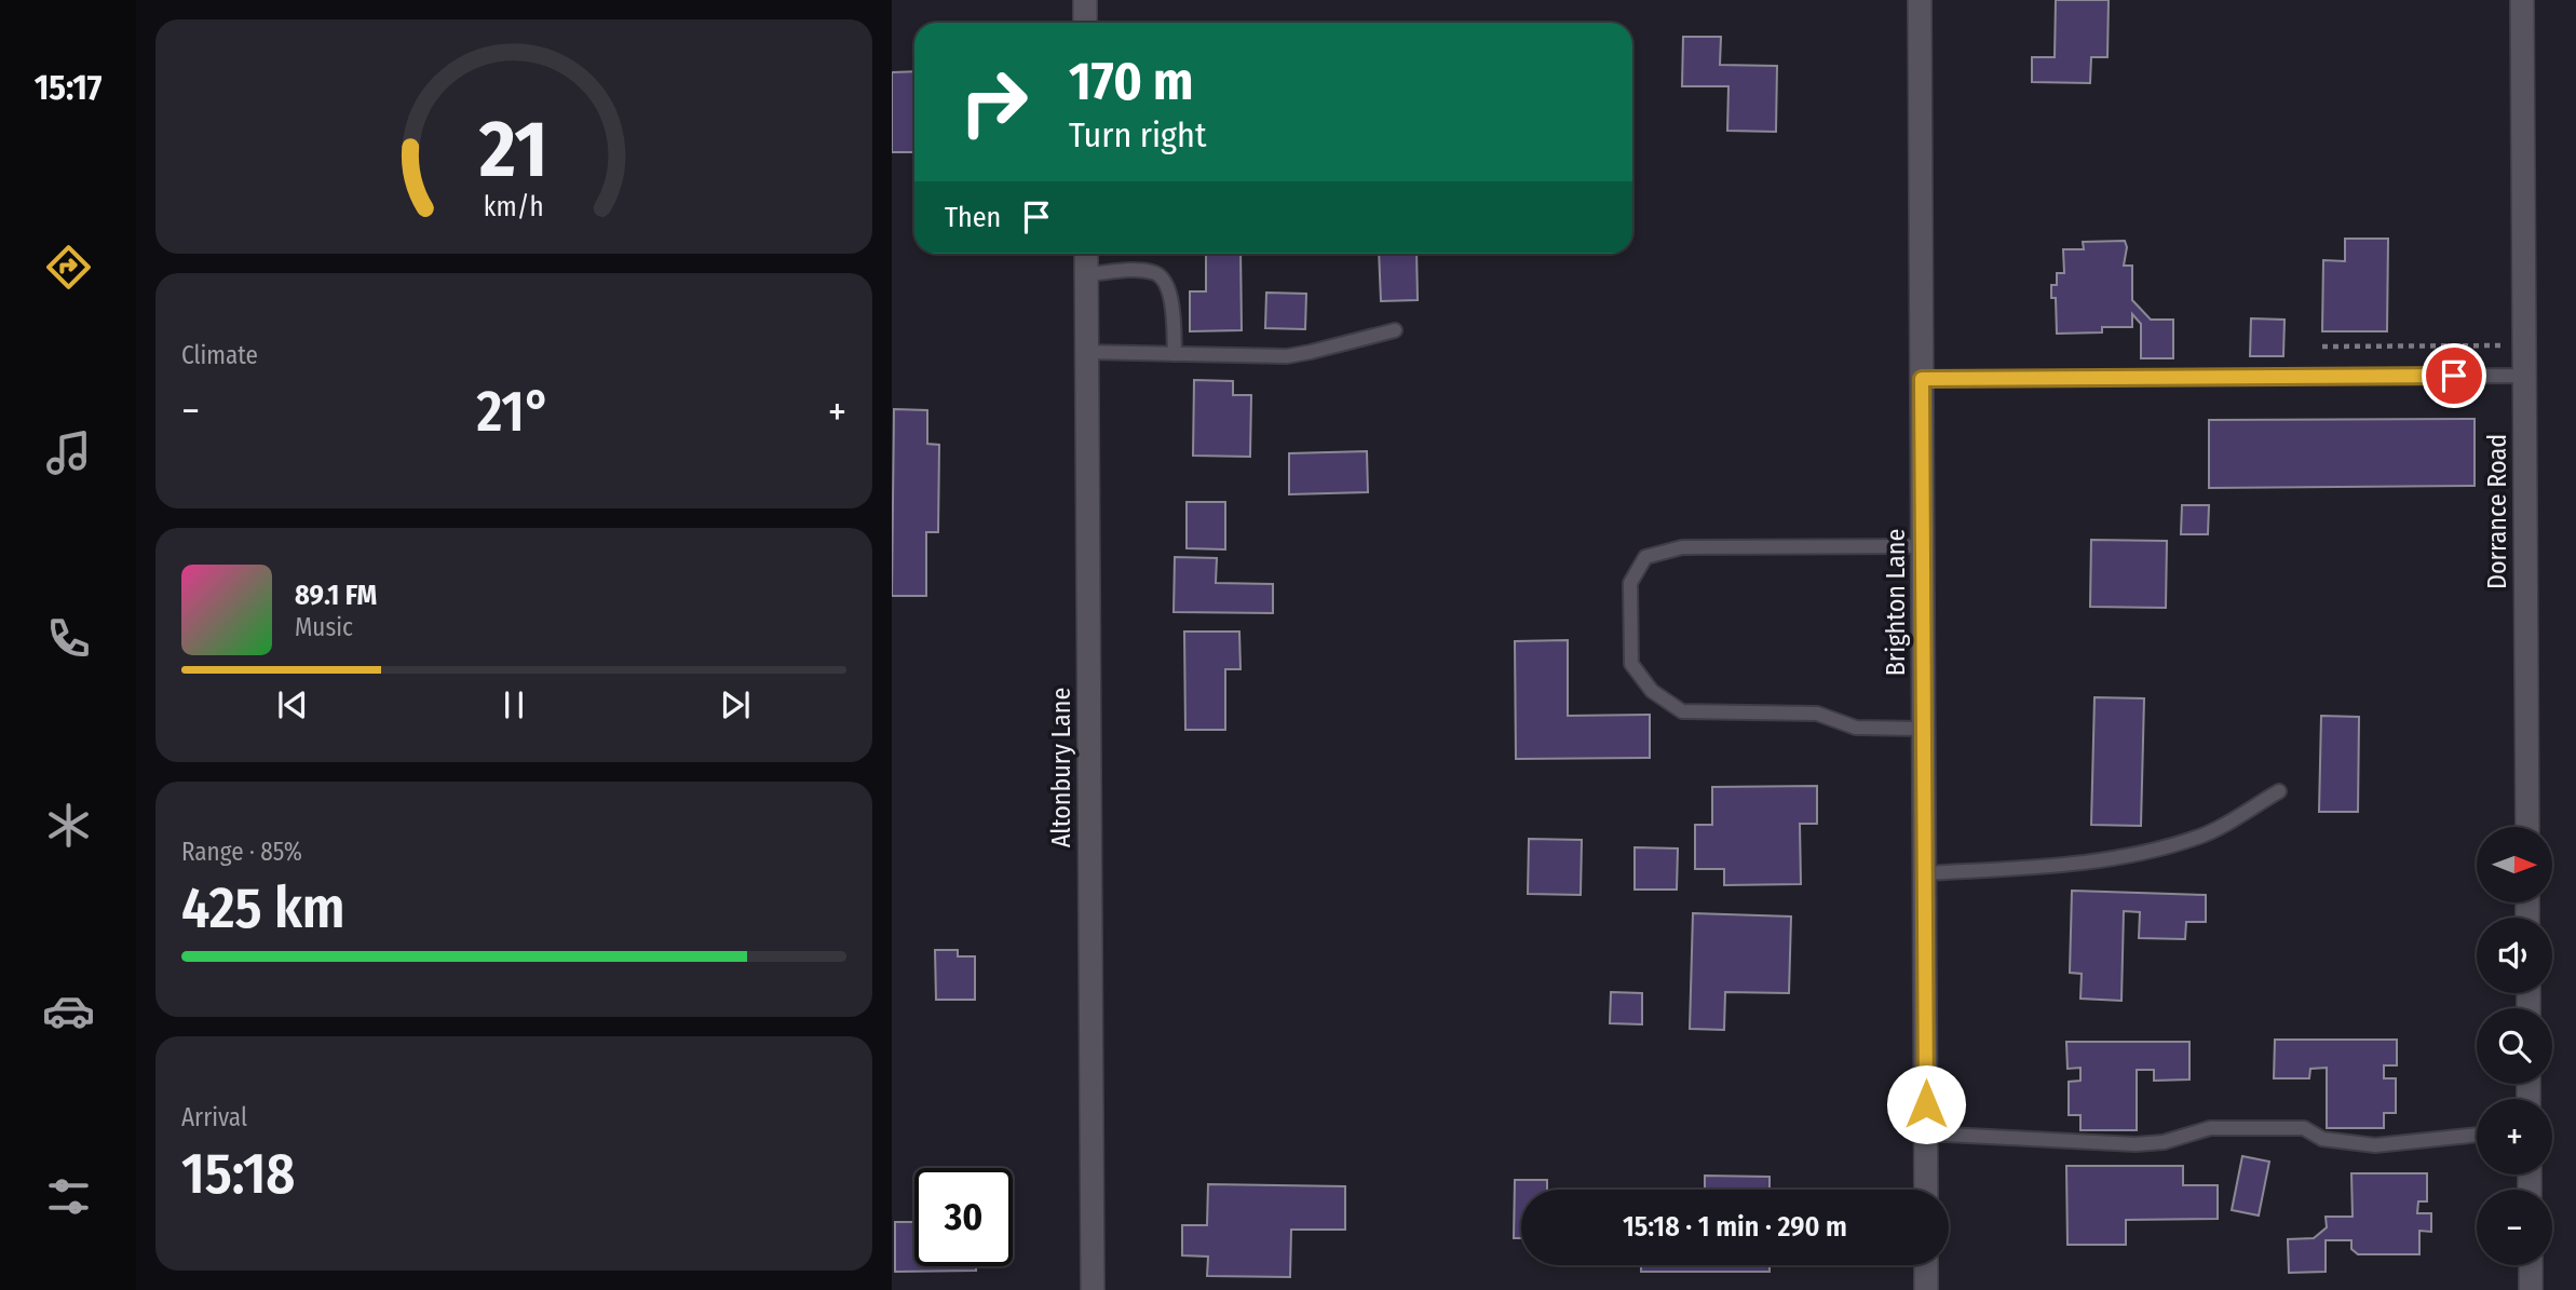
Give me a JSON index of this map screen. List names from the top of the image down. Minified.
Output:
{"streets":{"street":["Dorrance Road","Brighton Lane","Altonbury Lane"]},"north":"right","page":{"tabs":"15:17","turn":["170 m","Turn right"],"then":"Then","tile":["Climate",["Range · 85%","425 km"],["Arrival","15:18"]],"heat":["−","21°","+"],"song":["89.1 FM","Music"],"map_buttons":["+","−"],"limit":"30","trip":"15:18 · 1 min · 290 m","gauge":["21","km/h"]}}
